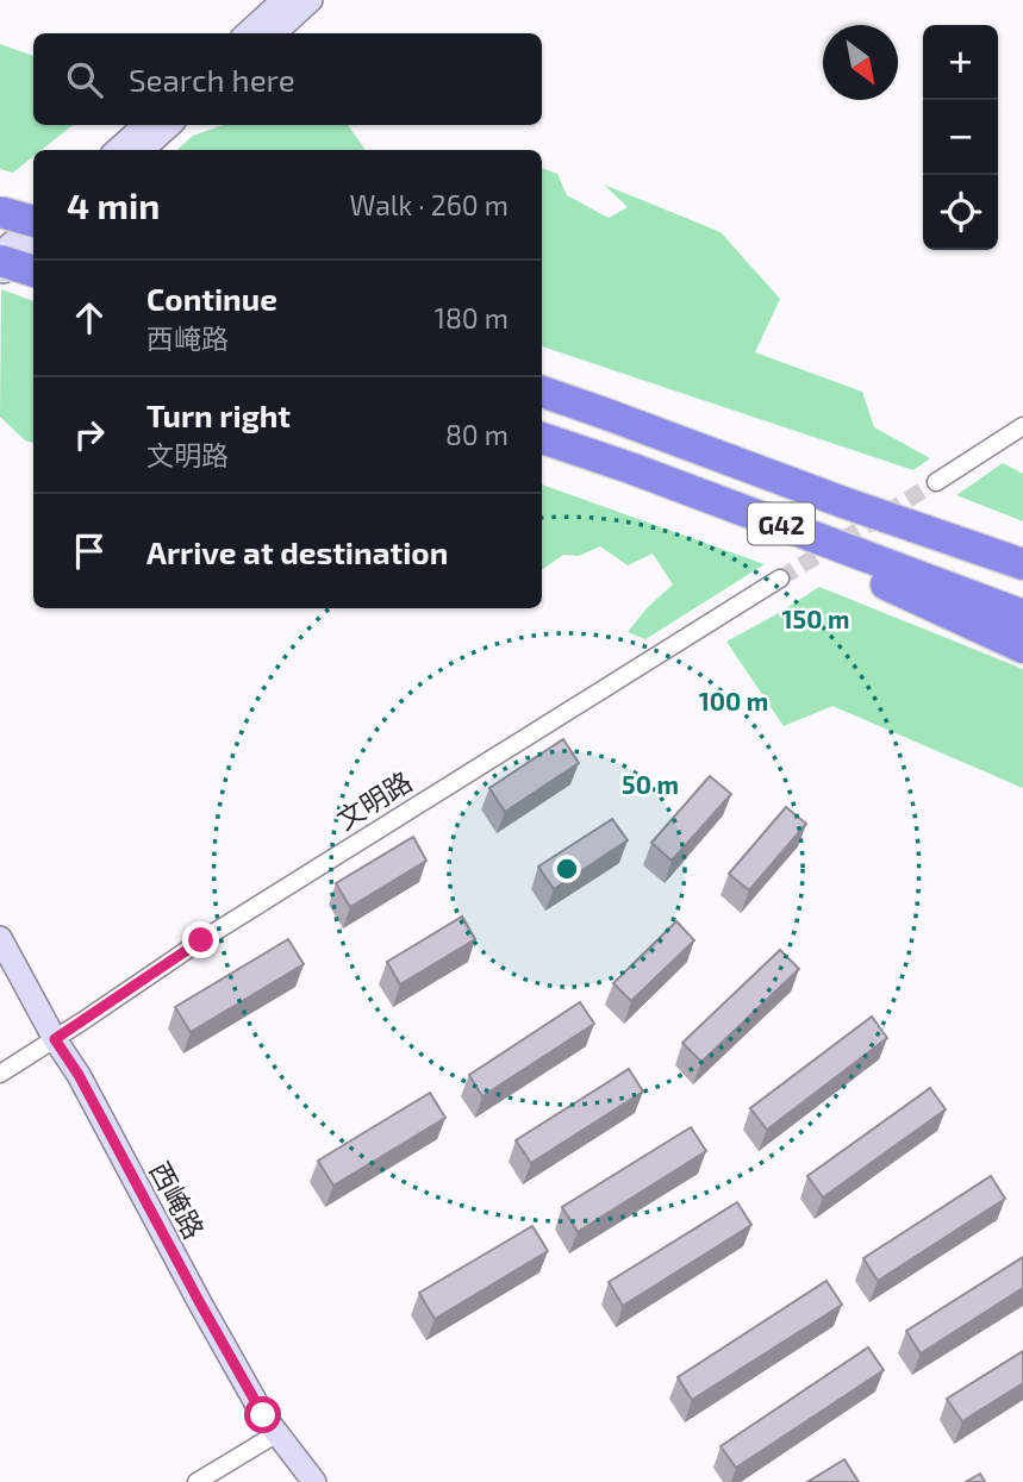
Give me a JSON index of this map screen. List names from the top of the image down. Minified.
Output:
{"streets":{"highway":["G42"],"street":["文明路","西崦路"]},"crossings":[["文明路","西崦路"]],"north":"bottom right","page":{"map_buttons":["+","−"],"search":"Search here","heading":["4 min","Walk · 260 m"],"list":[["Continue","西崦路","180 m"],["Turn right","文明路","80 m"],"Arrive at destination"]},"rings":["150 m","100 m","50 m"]}
